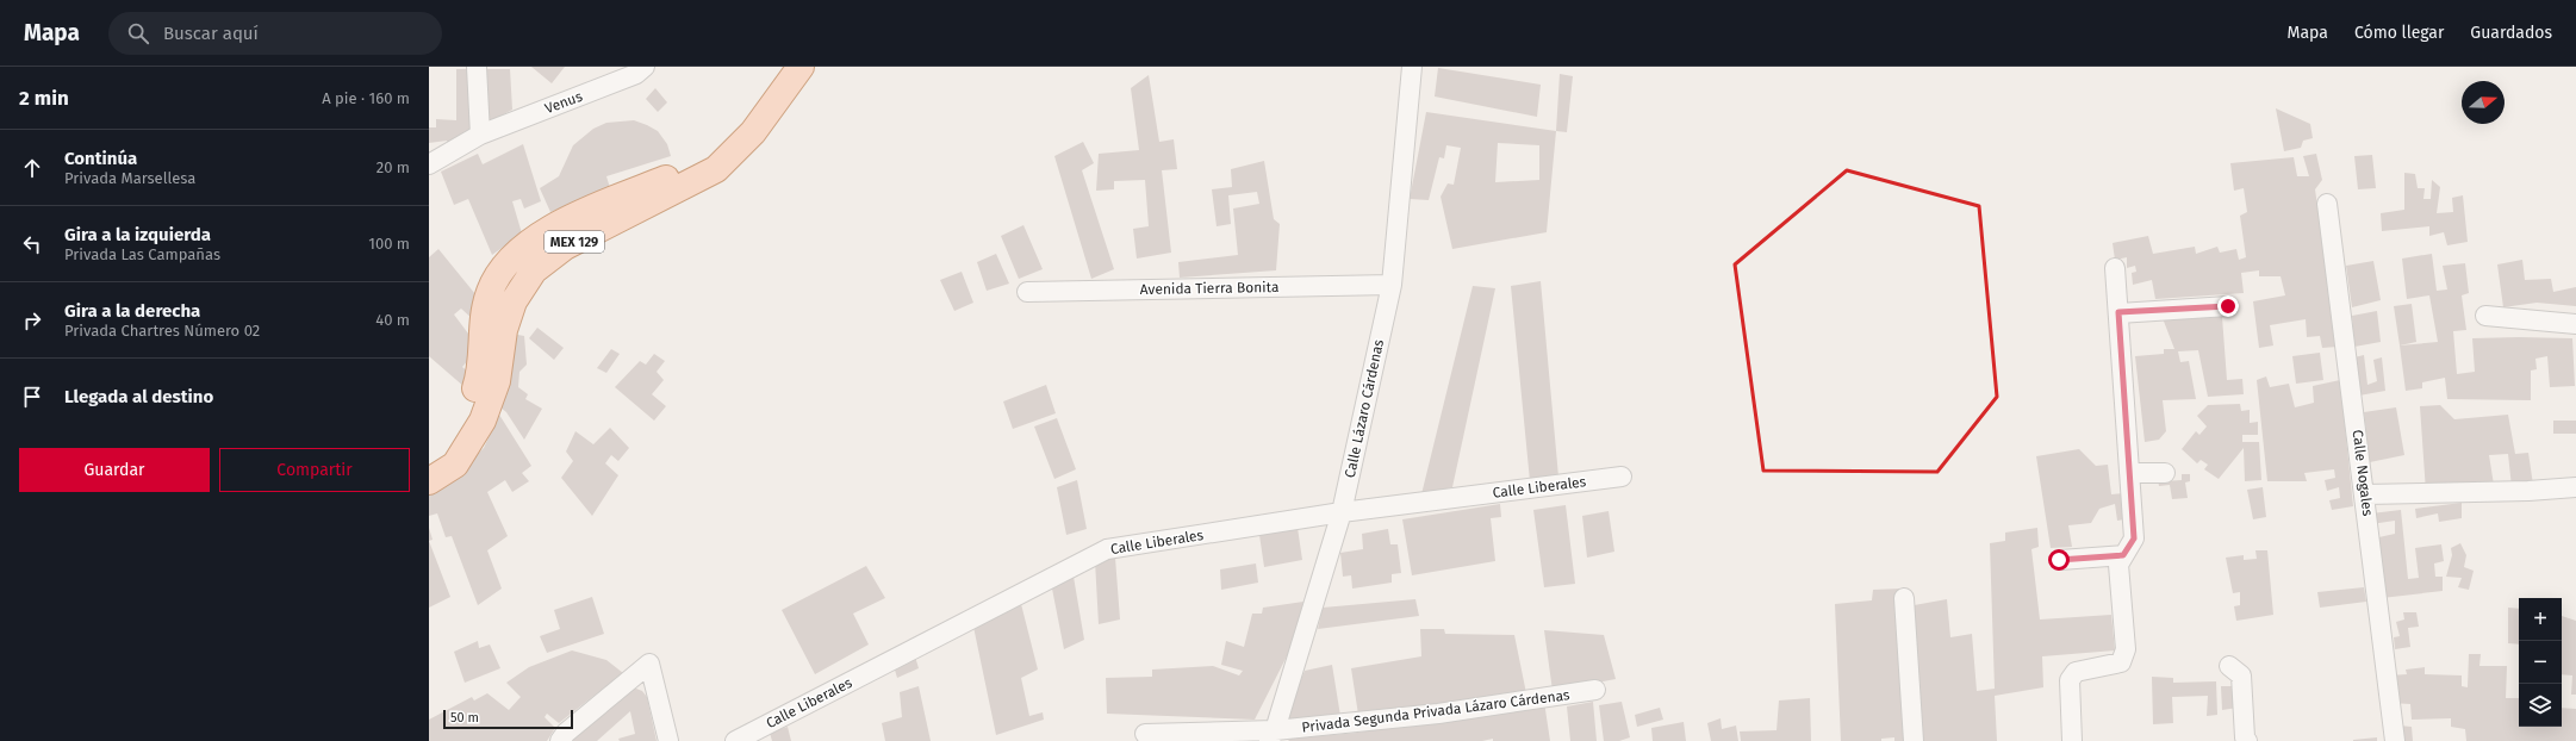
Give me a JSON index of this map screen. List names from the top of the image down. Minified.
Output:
{"streets":{"main road":["MEX 129"],"street":["Venus","Avenida Tierra Bonita","Calle Lázaro Cárdenas","Calle Nogales","Calle Liberales","Privada Segunda Privada Lázaro Cárdenas"]},"crossings":[["Avenida Tierra Bonita","Calle Lázaro Cárdenas"],["Calle Lázaro Cárdenas","Calle Liberales"],["Calle Lázaro Cárdenas","Privada Segunda Privada Lázaro Cárdenas"]],"scale_bar":"50 m","north":"right","page":{"header":"Mapa","search":"Buscar aquí","nav":["Mapa","Cómo llegar","Guardados"],"heading":["2 min","A pie · 160 m"],"list":[["Continúa","Privada Marsellesa","20 m"],["Gira a la izquierda","Privada Las Campañas","100 m"],["Gira a la derecha","Privada Chartres Número 02","40 m"],"Llegada al destino"],"buttons":["Guardar","Compartir"],"map_buttons":["+","−"],"scale":"50 m"}}
